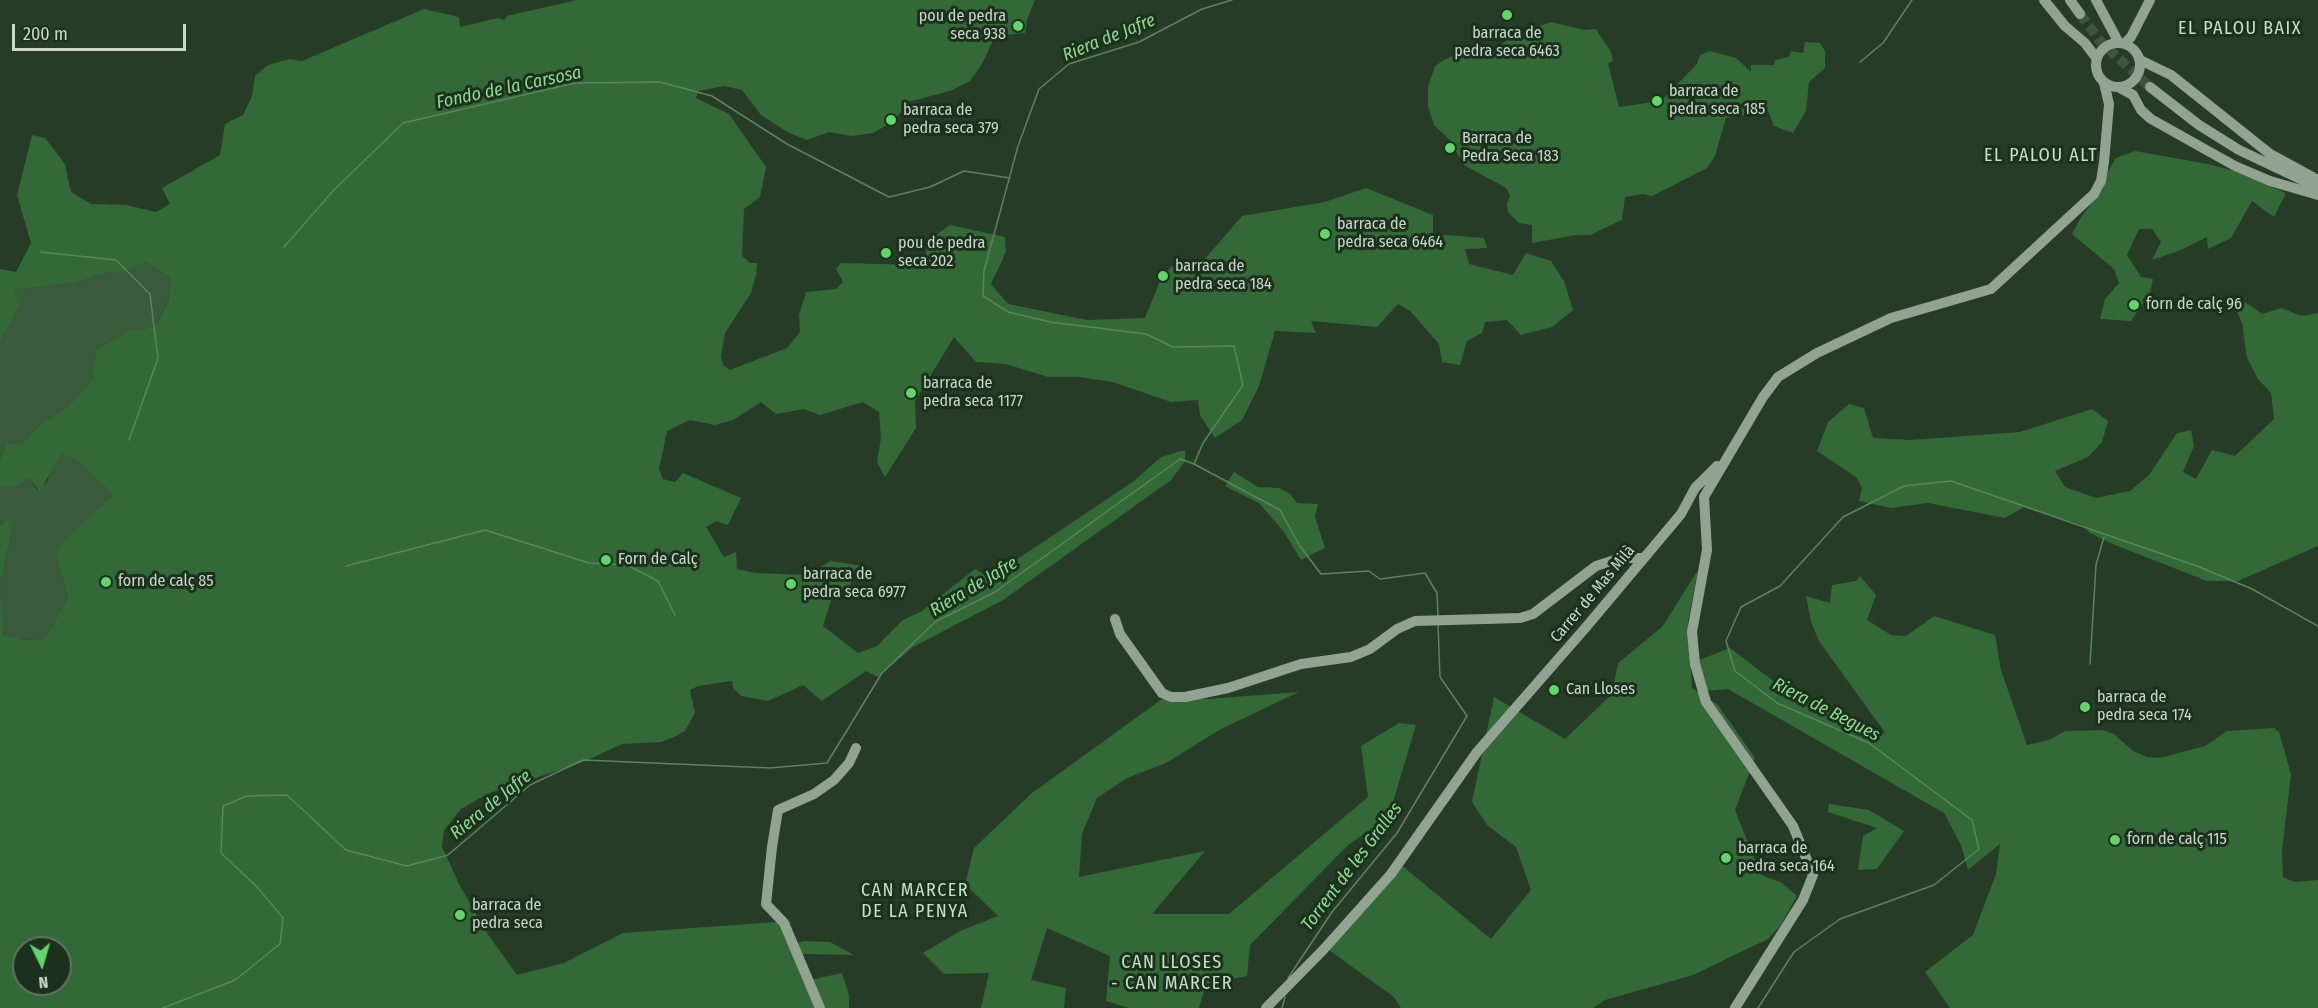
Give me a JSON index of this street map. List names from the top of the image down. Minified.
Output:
{"streets":{"street":["Carrer de Mas Milà"]},"districts":["EL PALOU BAIX","EL PALOU ALT","CAN MARCER DE LA PENYA","CAN LLOSES - CAN MARCER"],"water":["Riera de Jafre","Fondo de la Carsosa","Riera de Begues","Torrent de les Gralles"],"places":["barraca de pedra seca 6463","pou de pedra seca 938","barraca de pedra seca 185","barraca de pedra seca 379","Barraca de Pedra Seca 183","barraca de pedra seca 6464","pou de pedra seca 202","barraca de pedra seca 184","forn de calç 96","barraca de pedra seca 1177","Forn de Calç","forn de calç 85","barraca de pedra seca 6977","Can Lloses","barraca de pedra seca 174","forn de calç 115","barraca de pedra seca 164","barraca de pedra seca"],"scale_bar":"200 m","north":"bottom"}
